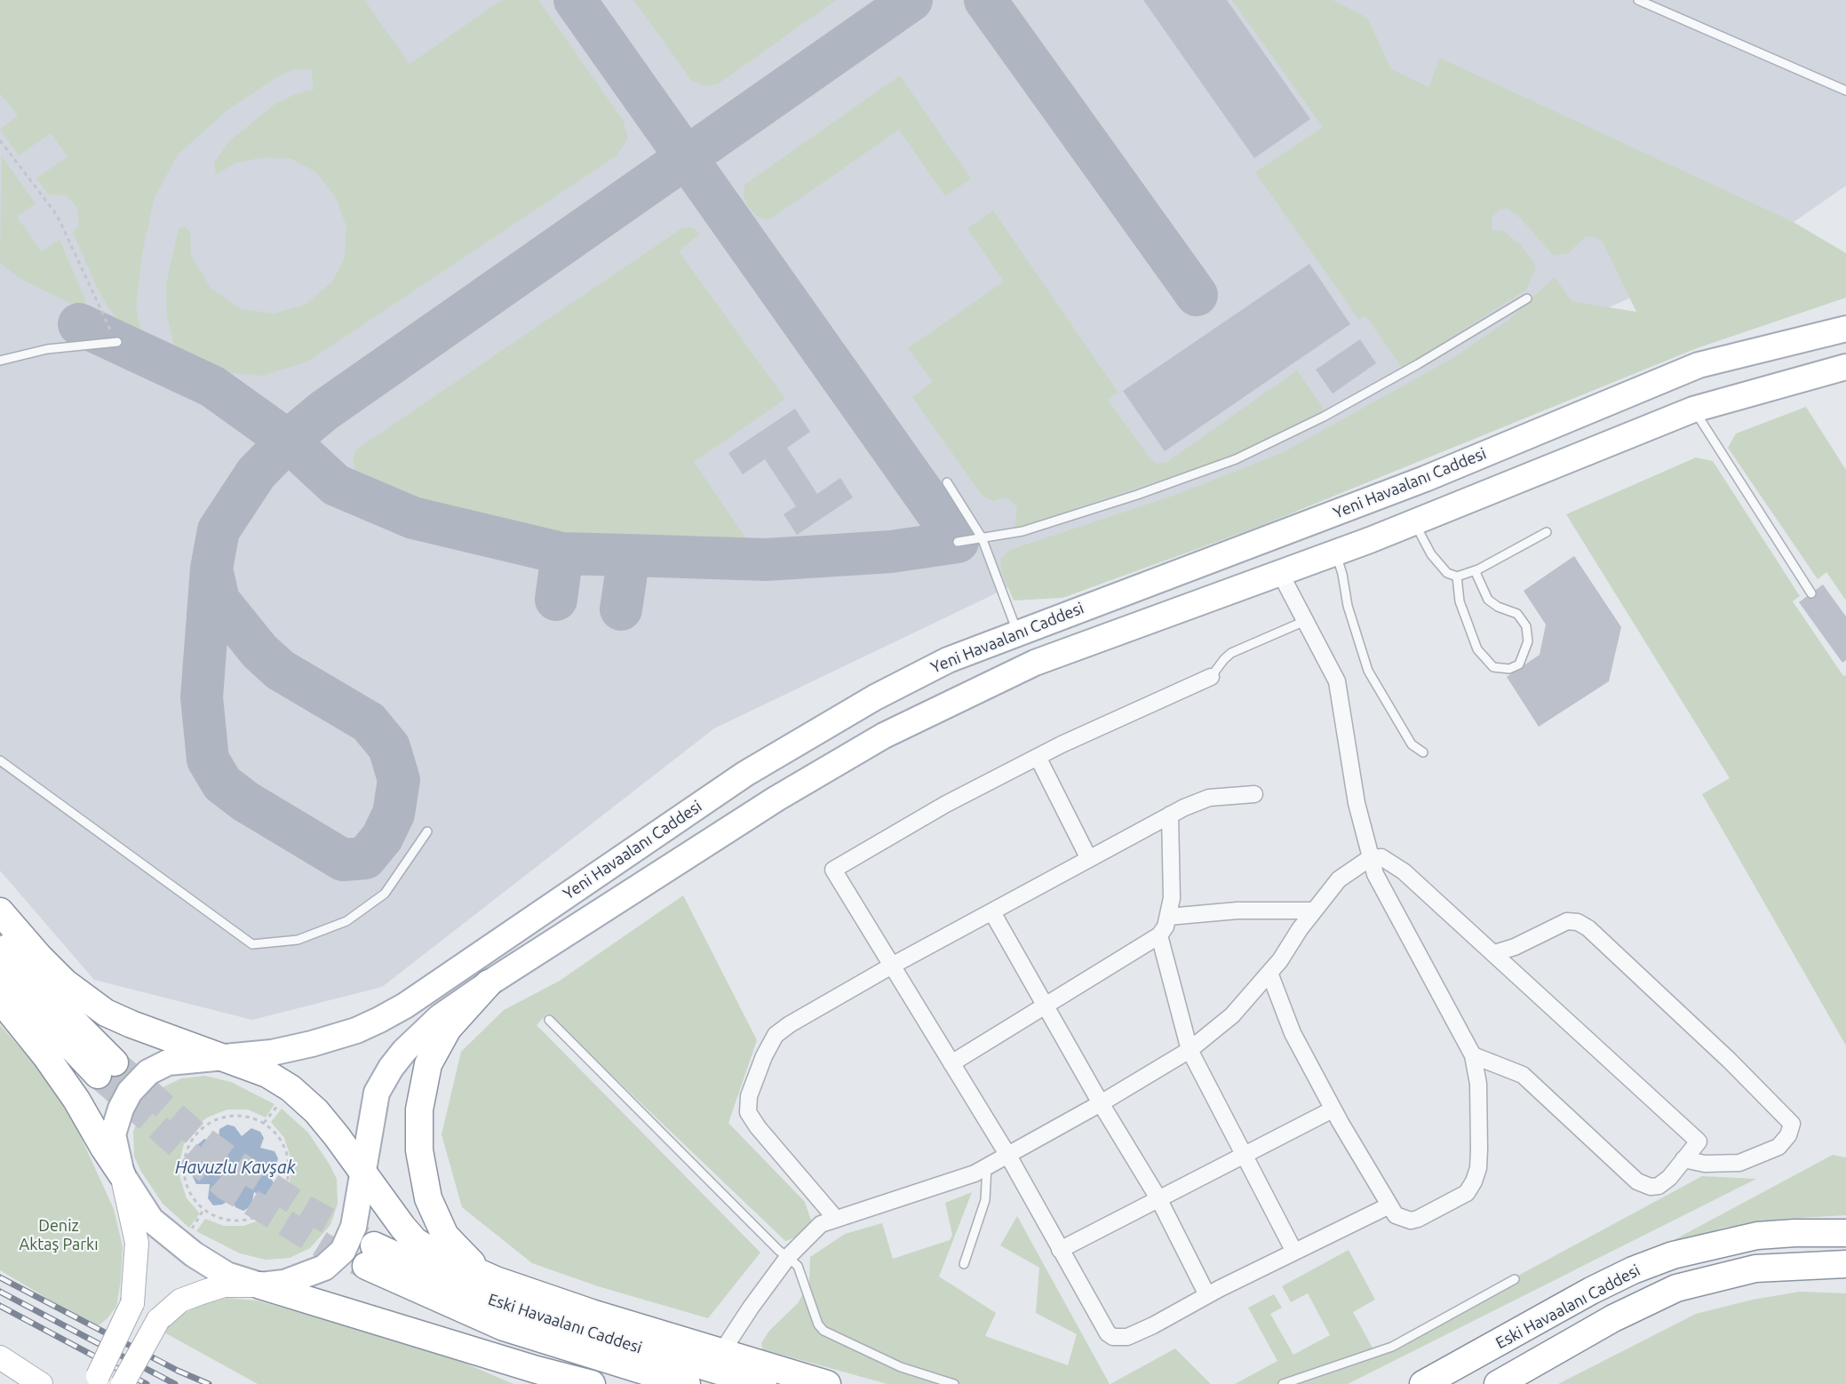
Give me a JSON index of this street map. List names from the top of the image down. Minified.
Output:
{"streets":{"highway":["Eski Havaalanı Caddesi"],"main road":["Yeni Havaalanı Caddesi"]},"water":["Havuzlu Kavşak"],"parks":["Deniz Aktaş Parkı"]}
